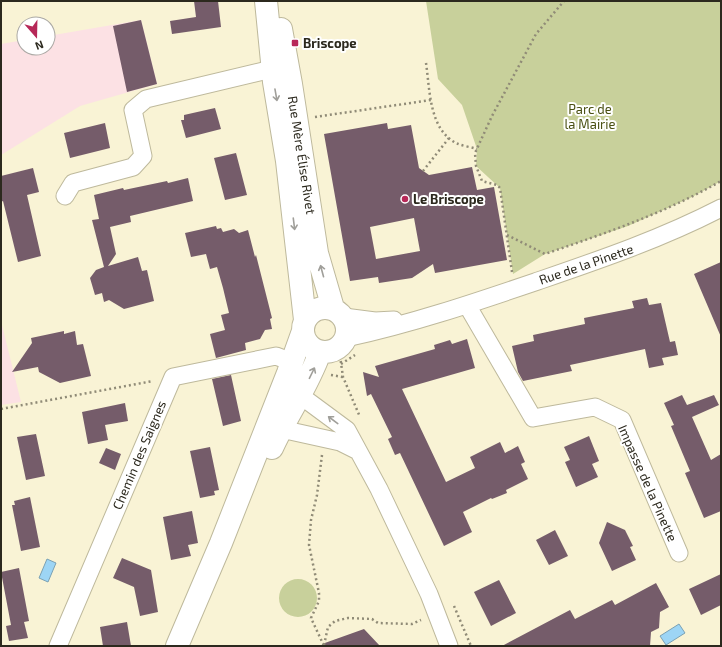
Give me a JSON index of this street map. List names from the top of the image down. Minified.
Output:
{"streets":{"street":["Rue Mère Élise Rivet","Rue de la Pinette","Chemin des Saignes","Impasse de la Pinette"]},"crossings":[["Rue Mère Élise Rivet","Rue de la Pinette"],["Rue de la Pinette","Impasse de la Pinette"]],"parks":["Parc de la Mairie"],"places":{"transit":["Briscope"],"other":["Le Briscope"]},"north":"bottom"}
